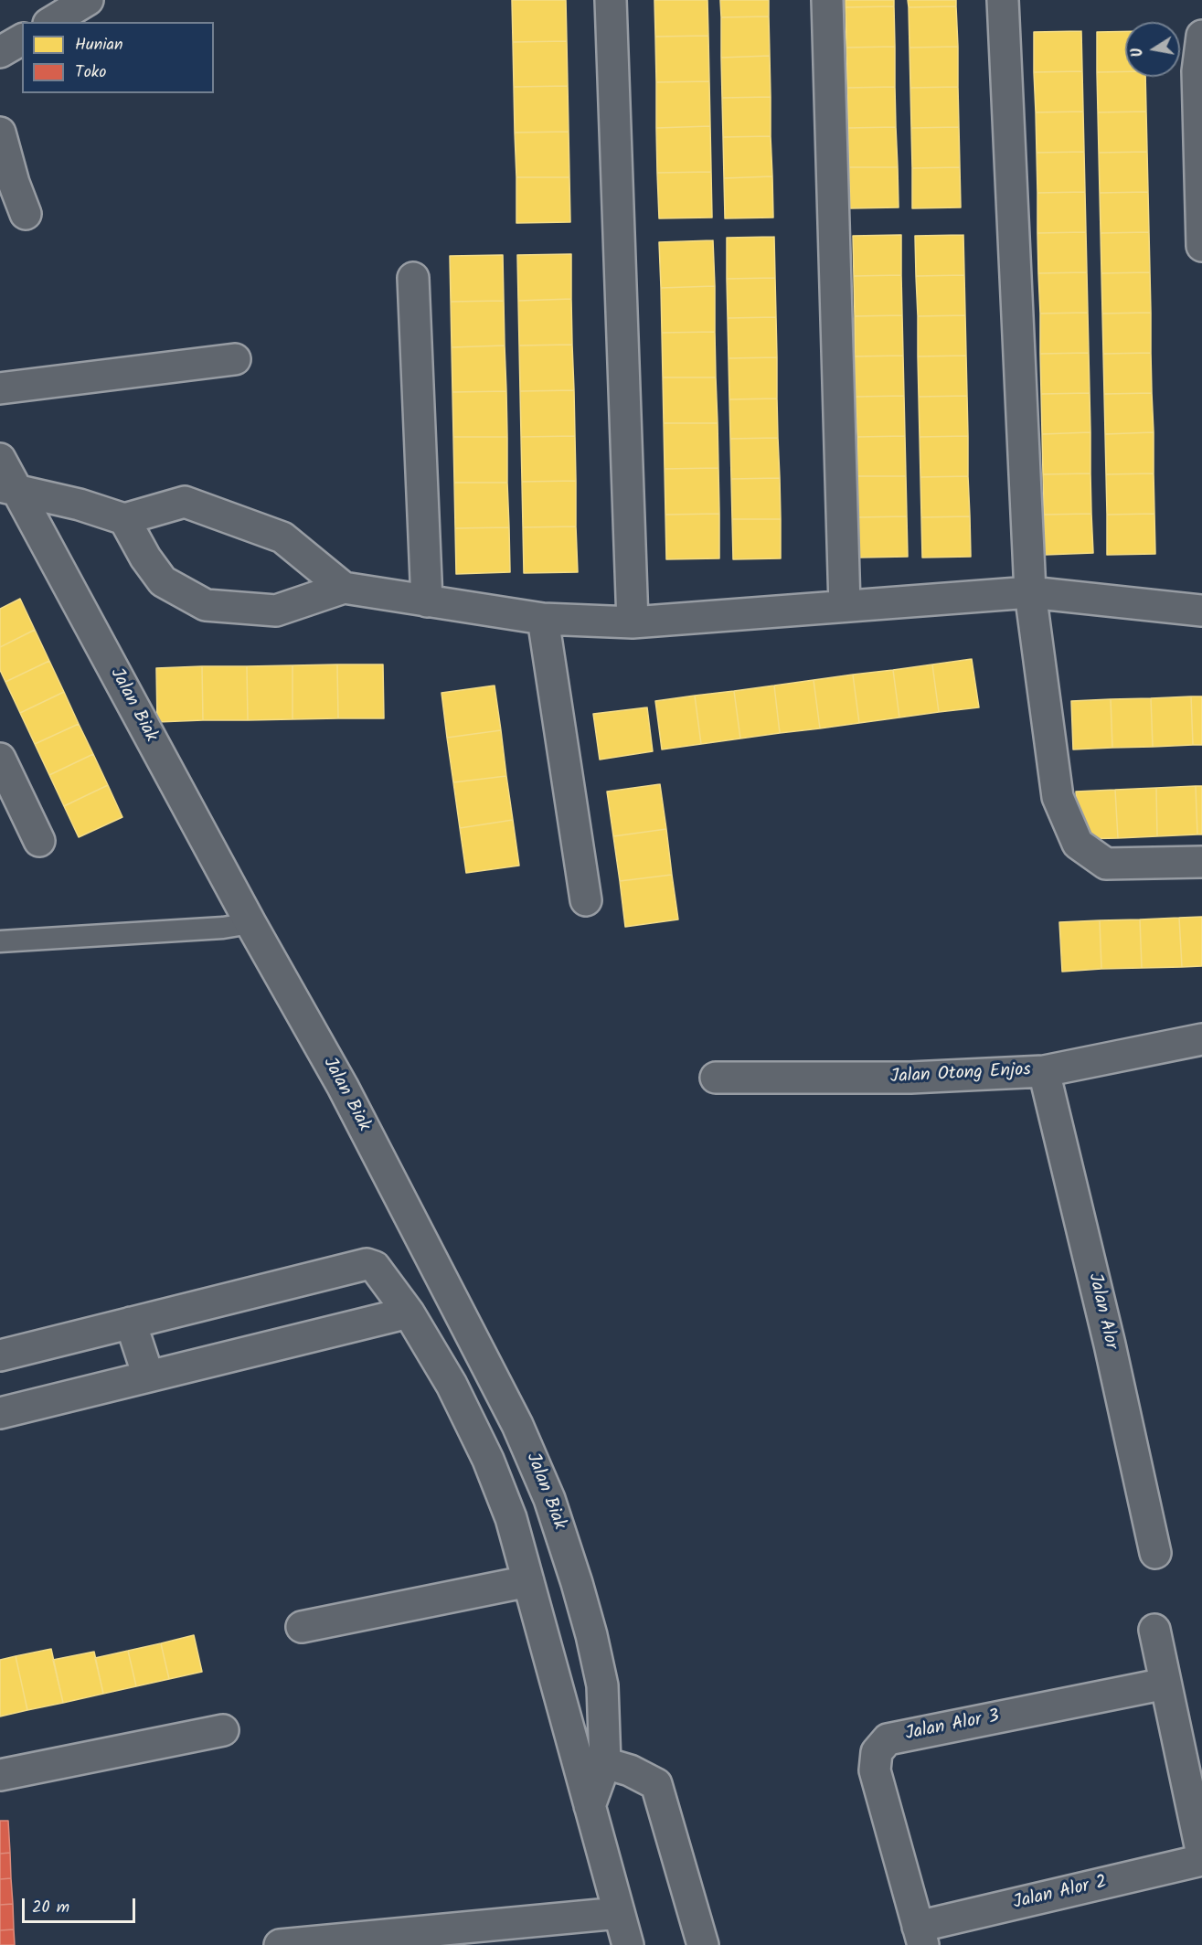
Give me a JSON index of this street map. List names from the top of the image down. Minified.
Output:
{"streets":{"street":["Jalan Biak","Jalan Otong Enjos","Jalan Alor","Jalan Alor 3","Jalan Alor 2"]},"crossings":[["Jalan Otong Enjos","Jalan Alor"],["Jalan Alor 3","Jalan Alor 2"]],"legend":["Hunian","Toko"],"scale_bar":"20 m","north":"left"}
